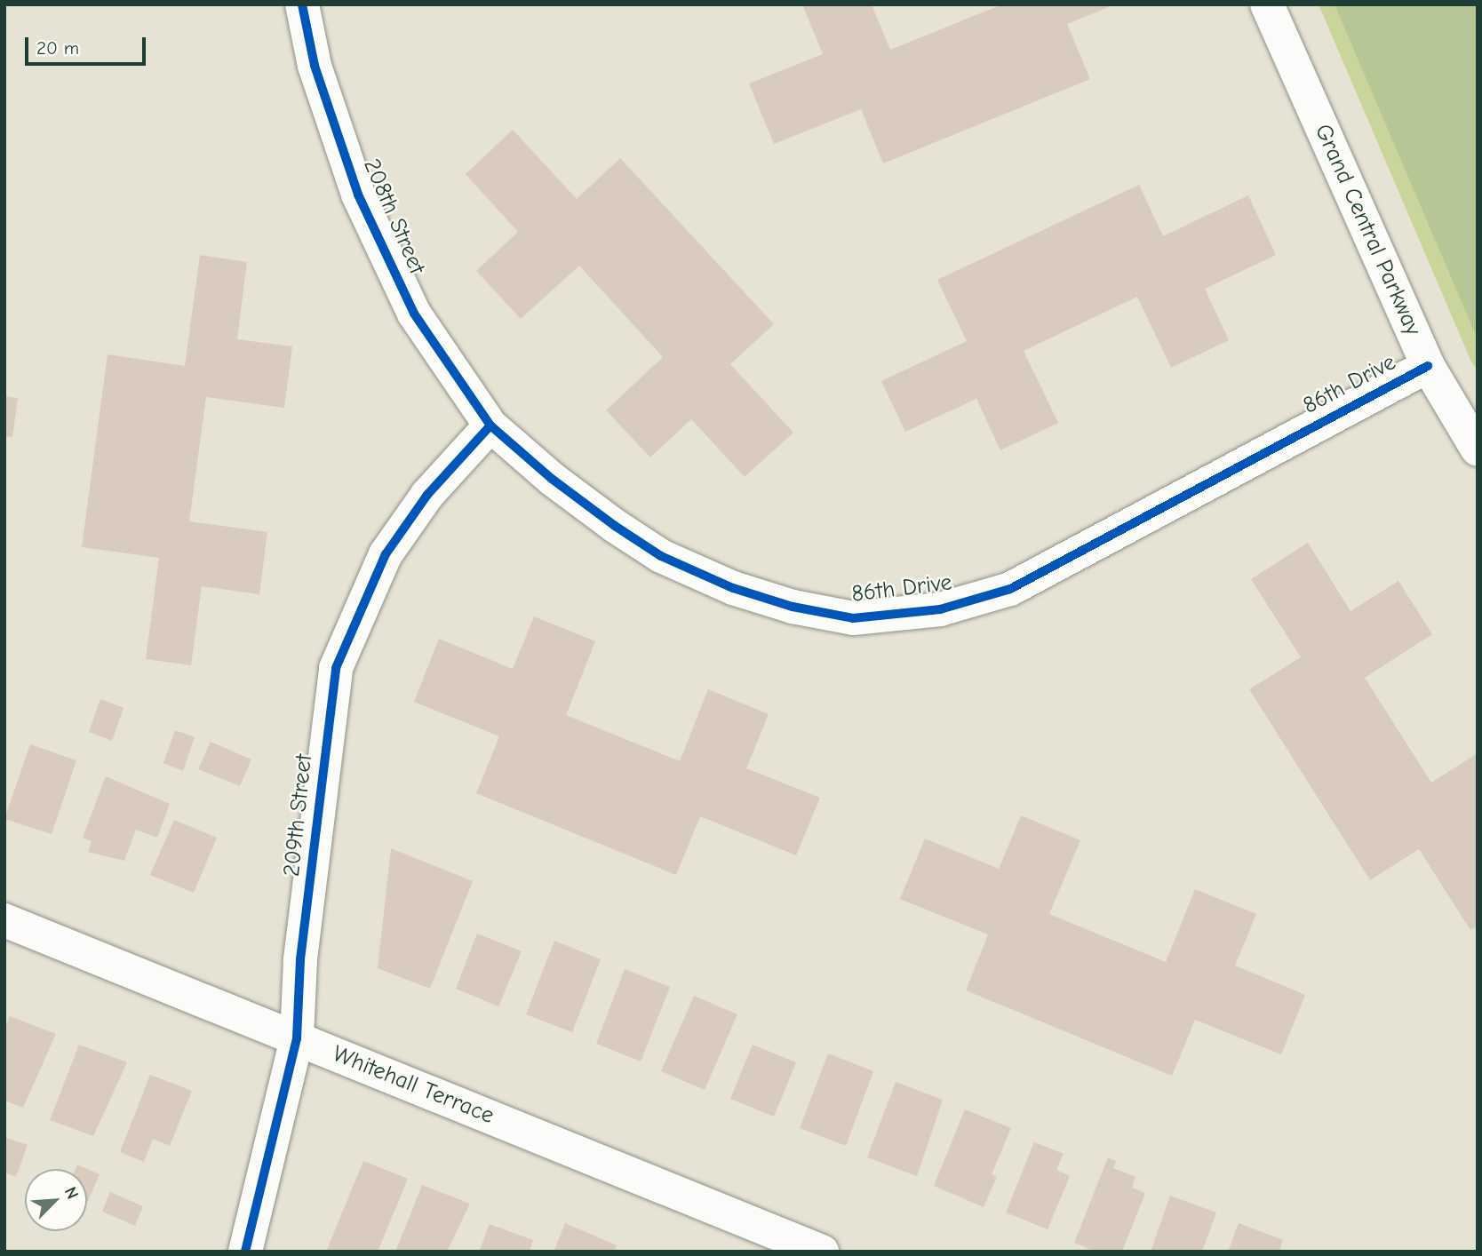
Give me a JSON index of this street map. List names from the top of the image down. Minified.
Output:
{"streets":{"street":["208th Street","Grand Central Parkway","86th Drive","209th Street","Whitehall Terrace"]},"crossings":[["208th Street","86th Drive"],["208th Street","209th Street"],["Grand Central Parkway","86th Drive"],["86th Drive","209th Street"],["209th Street","Whitehall Terrace"]],"scale_bar":"20 m","north":"top right"}
